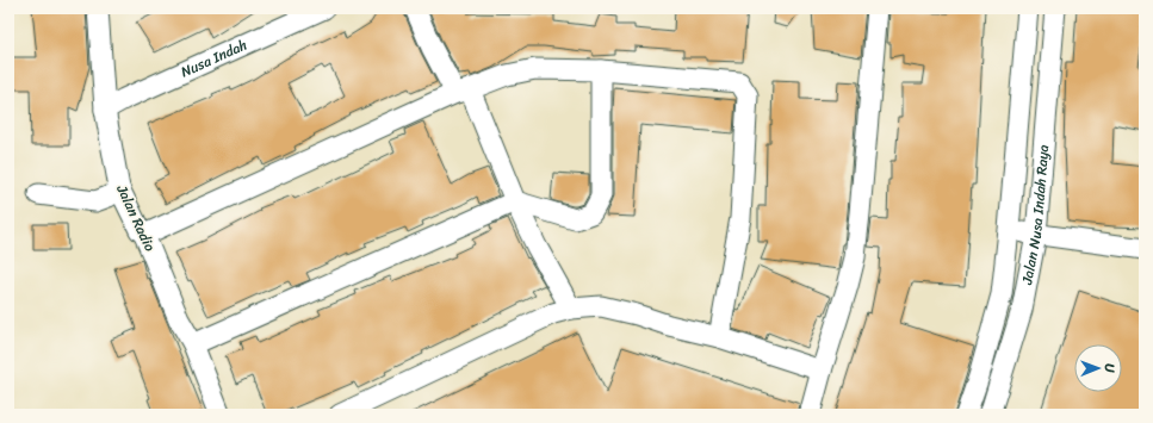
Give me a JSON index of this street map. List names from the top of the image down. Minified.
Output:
{"streets":{"street":["Nusa Indah","Jalan Nusa Indah Raya","Jalan Radio"]},"crossings":[["Nusa Indah","Jalan Radio"]],"north":"right"}
